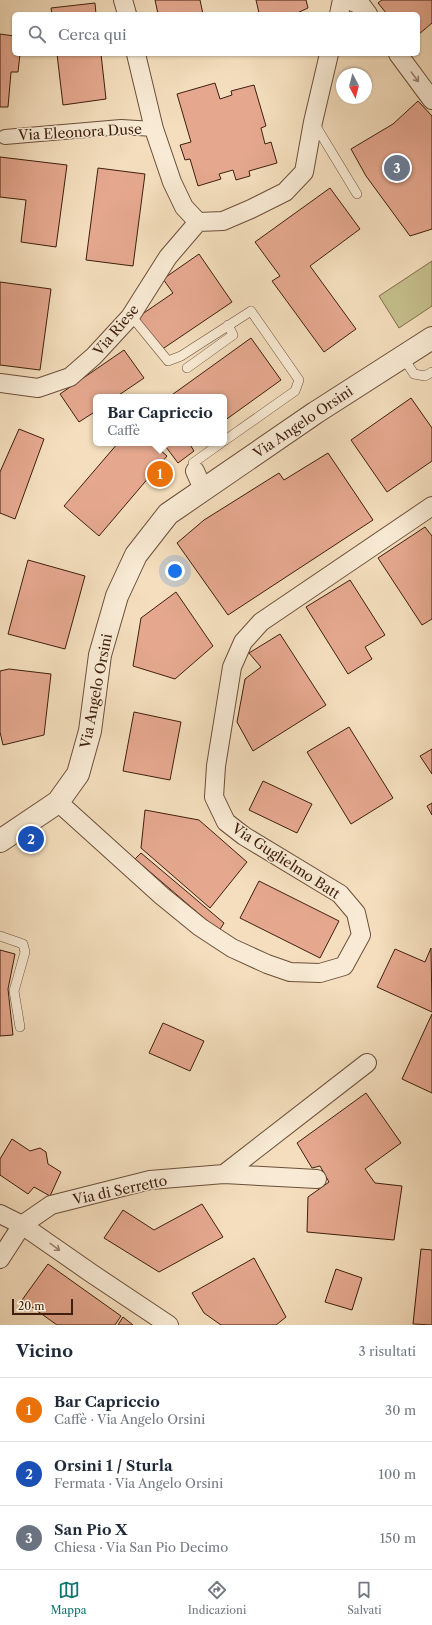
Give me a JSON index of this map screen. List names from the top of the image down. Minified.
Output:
{"streets":{"street":["Via Eleonora Duse","Via Riese","Via Angelo Orsini","Via Guglielmo Batt","Via di Serretto"]},"crossings":[["Via Riese","Via Angelo Orsini"],["Via Angelo Orsini","Via Guglielmo Batt"]],"scale_bar":"20 m","north":"bottom","page":{"search":"Cerca qui","pins":["3","1","2"],"popup":["Bar Capriccio","Caffè"],"scale":"20 m","heading":["Vicino","3 risultati"],"list":[{"mark":"1","name":"Bar Capriccio","note":"Caffè · Via Angelo Orsini","value":"30 m"},{"mark":"2","name":"Orsini 1 / Sturla","note":"Fermata · Via Angelo Orsini","value":"100 m"},{"mark":"3","name":"San Pio X","note":"Chiesa · Via San Pio Decimo","value":"150 m"}],"nav":["Mappa","Indicazioni","Salvati"]}}
